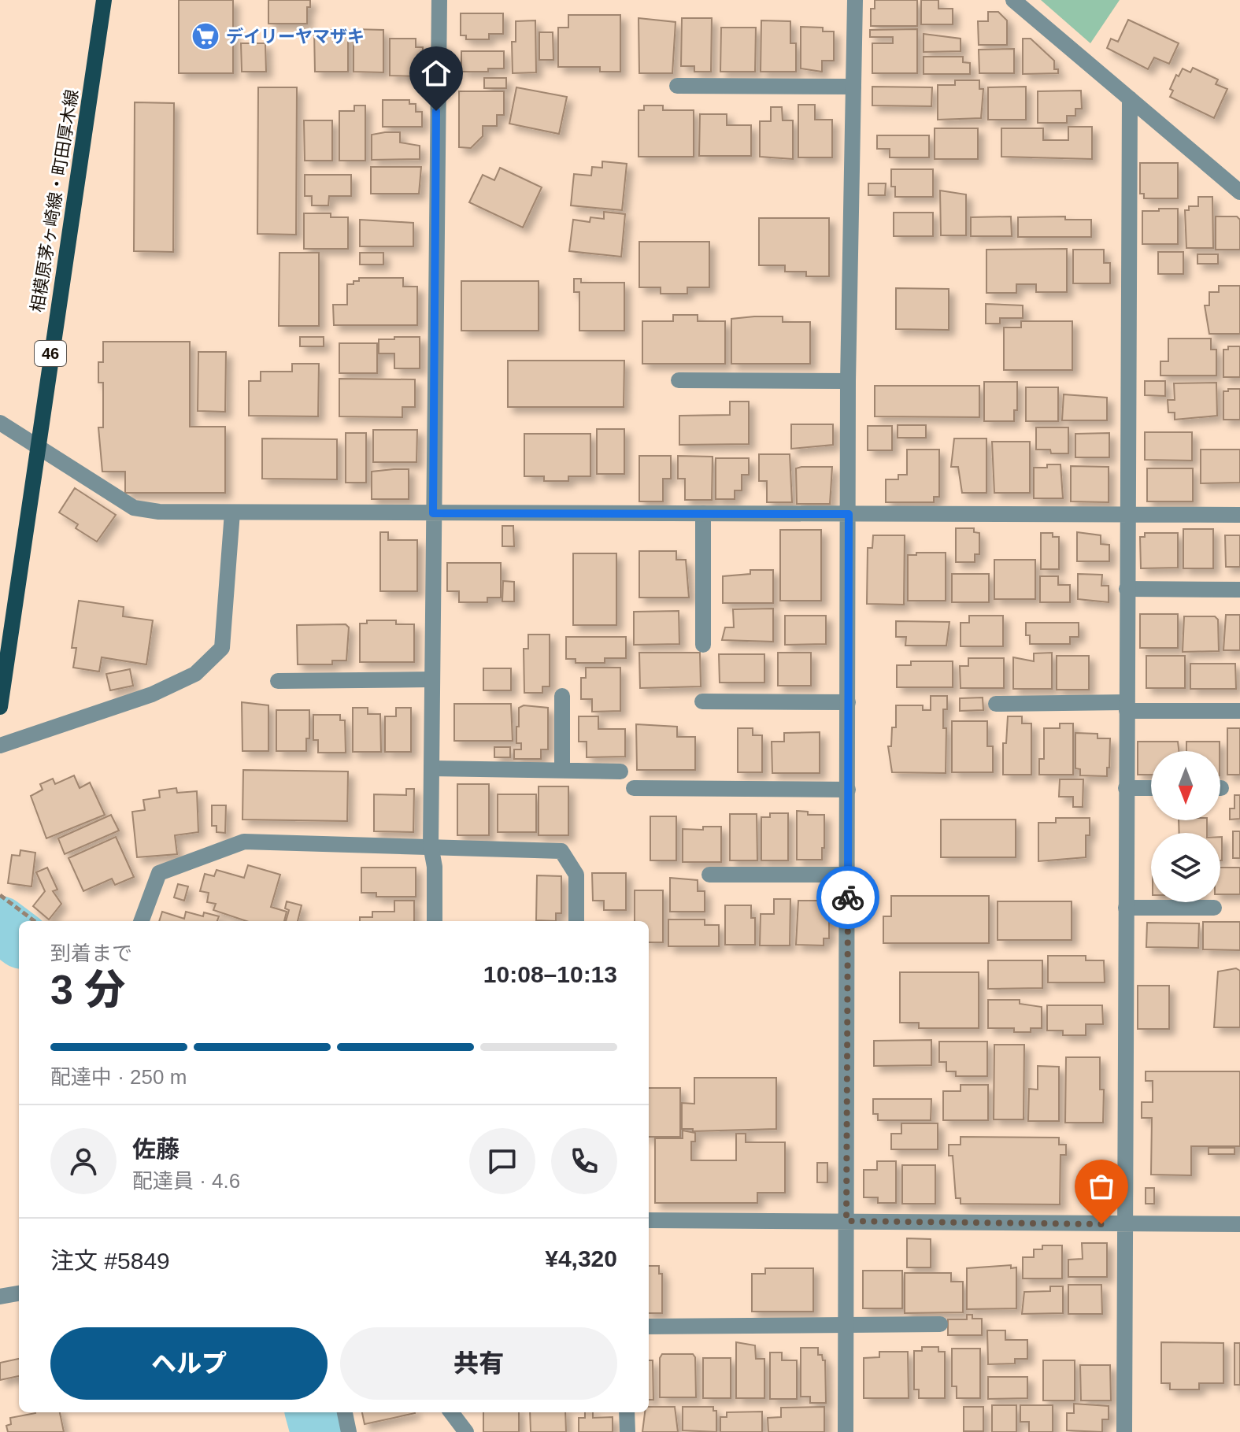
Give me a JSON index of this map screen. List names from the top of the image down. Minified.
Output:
{"streets":{"main road":["相模原茅ヶ崎線・町田厚木線","46"]},"places":{"supermarket":["デイリーヤマザキ"]},"north":"bottom","page":{"heading":["3 分","到着まで","10:08–10:13"],"panel":["佐藤","配達員 · 4.6","注文 #5849","¥4,320"],"bar":"配達中 · 250 m","buttons":["ヘルプ","共有"]}}
